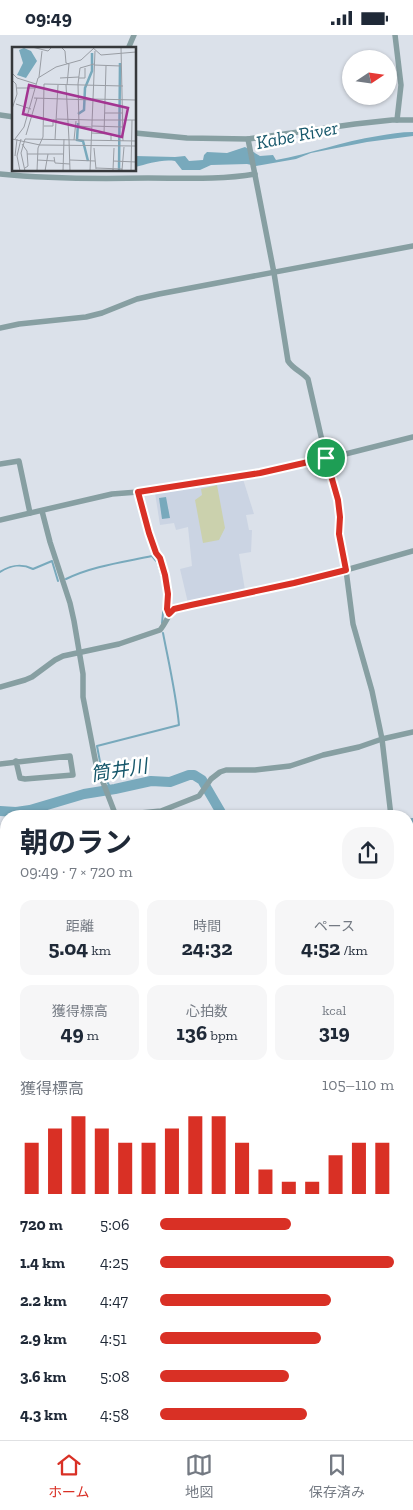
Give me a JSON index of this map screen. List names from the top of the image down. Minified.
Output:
{"water":["Kabe River","筒井川"],"north":"right","page":{"status":"09:49","heading":["朝のラン","09:49 · 7 × 720 m"],"stats":[["距離","5.04 km"],["時間","24:32"],["ペース","4:52 /km"],["獲得標高","49 m"],["心拍数","136 bpm"],["kcal","319"]],"chart":["獲得標高","105–110 m"],"list":[{"name":"720 m","note":"5:06"},{"name":"1.4 km","note":"4:25"},{"name":"2.2 km","note":"4:47"},{"name":"2.9 km","note":"4:51"},{"name":"3.6 km","note":"5:08"},{"name":"4.3 km","note":"4:58"}],"tabs":["ホーム","地図","保存済み"]}}
